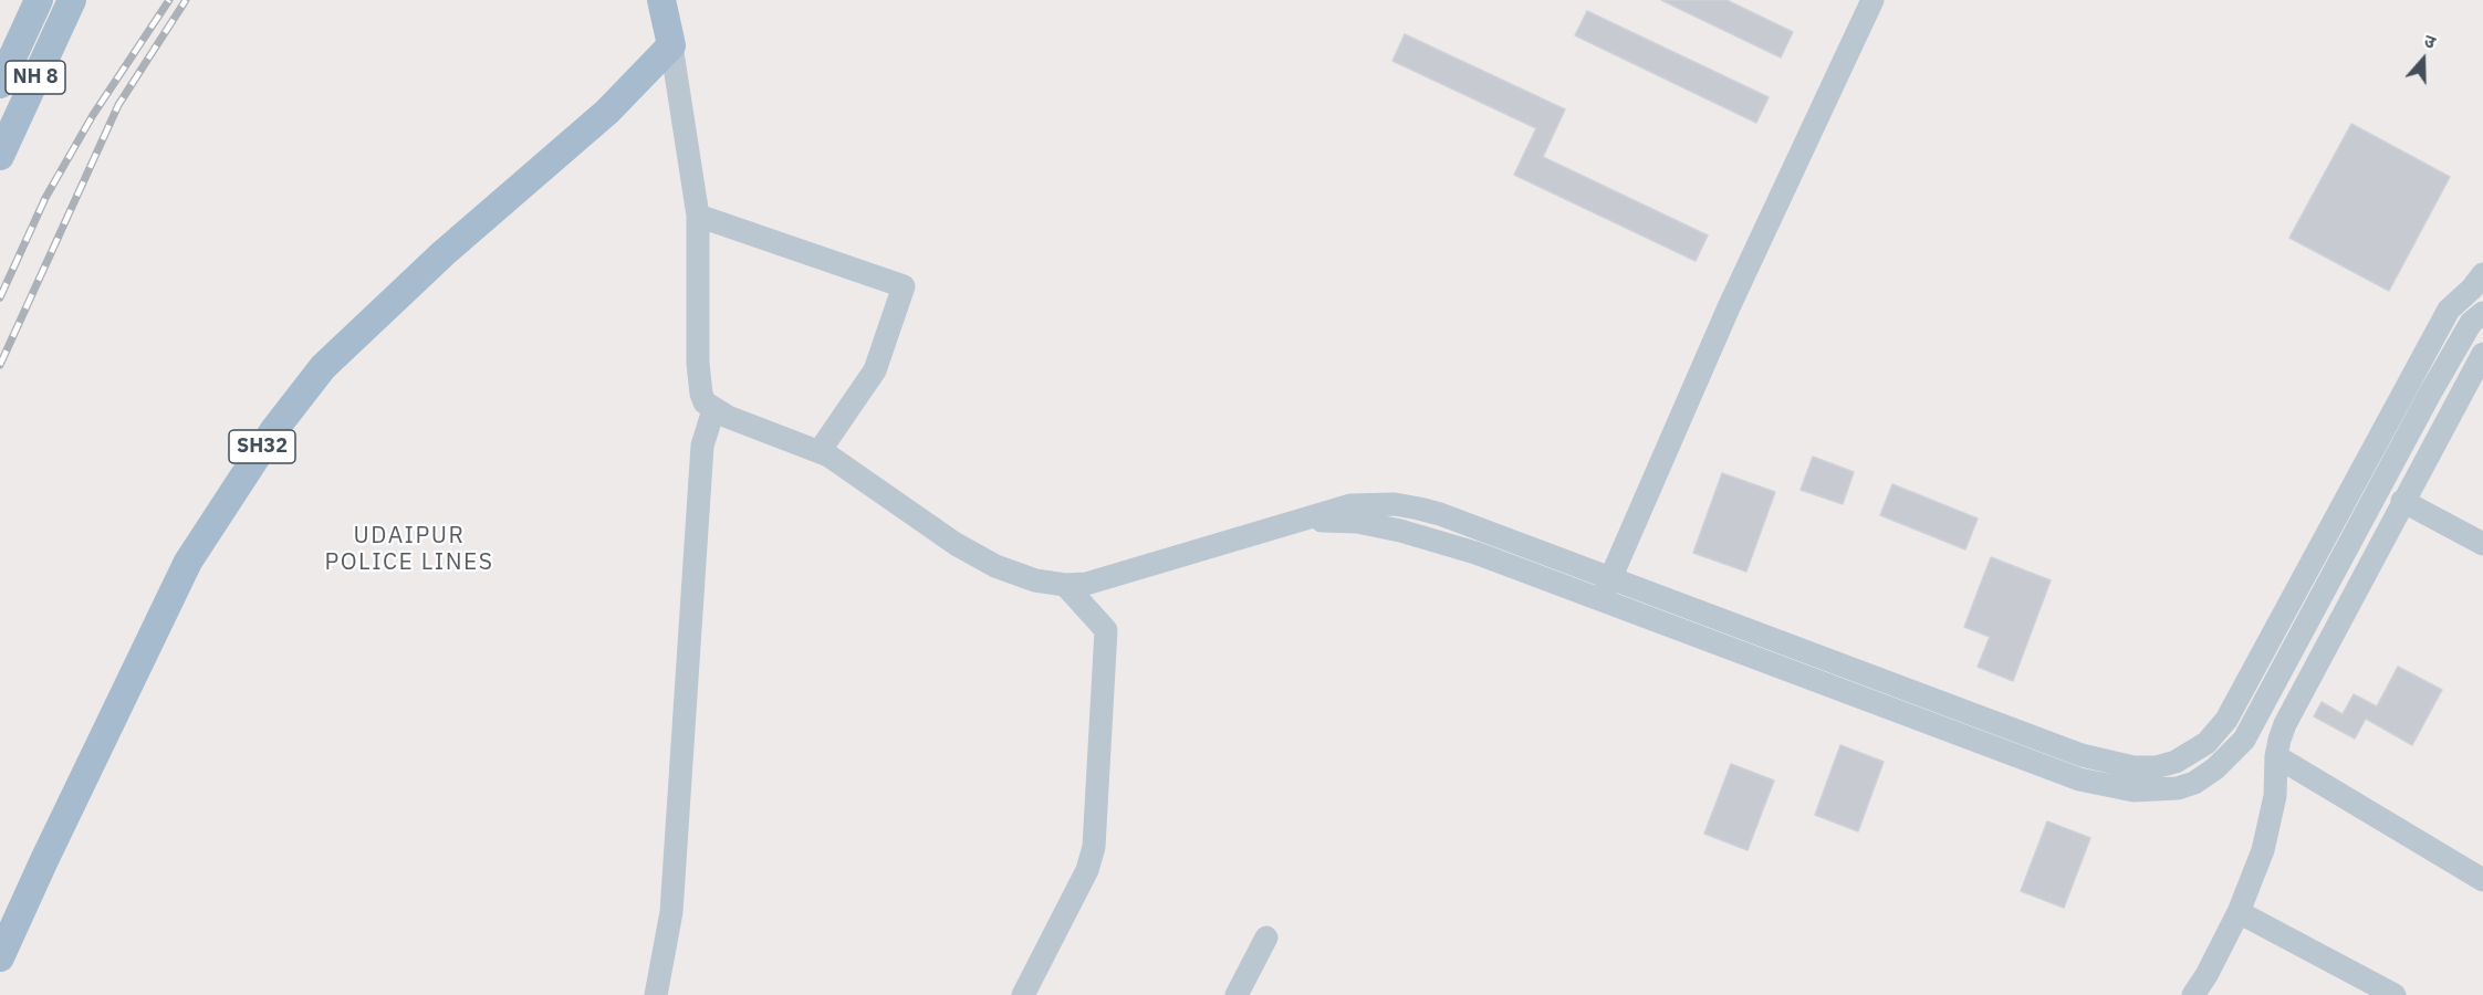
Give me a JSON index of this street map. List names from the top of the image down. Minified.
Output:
{"streets":{"main road":["NH 8","SH32"]},"districts":["UDAIPUR POLICE LINES"],"north":"top"}
